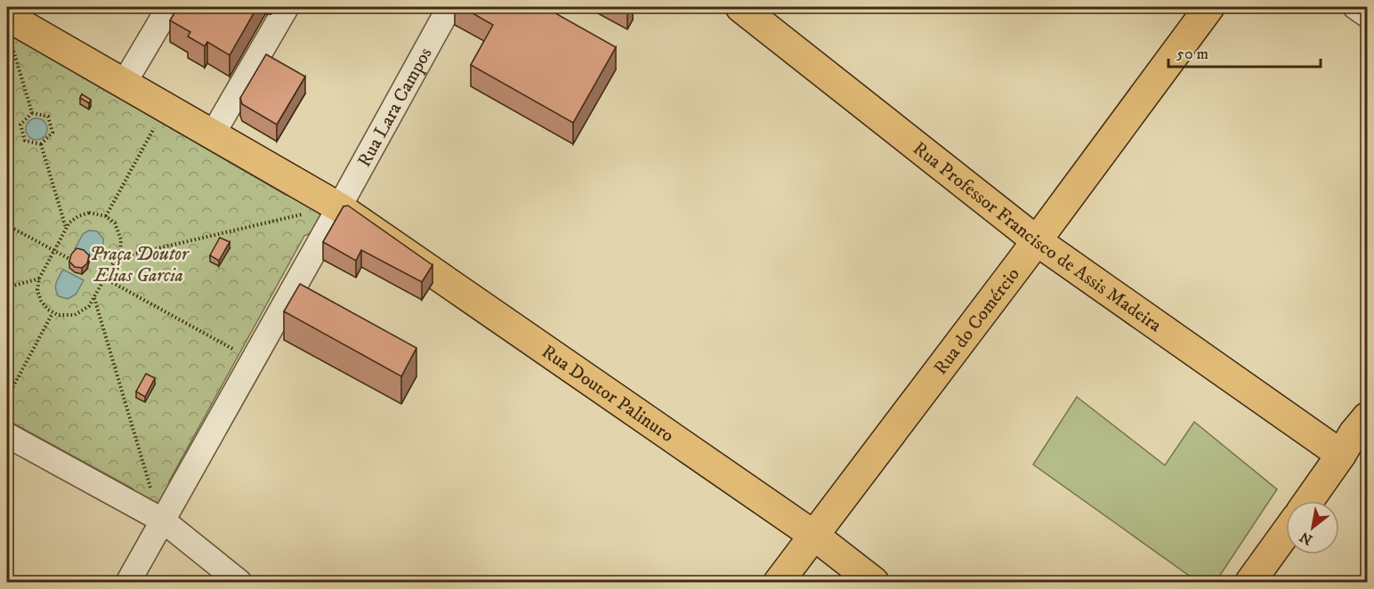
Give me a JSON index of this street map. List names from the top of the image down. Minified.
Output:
{"streets":{"main road":["Rua Professor Francisco de Assis Madeira","Rua do Comércio","Rua Doutor Palinuro"],"street":["Rua Lara Campos"]},"crossings":[["Rua Lara Campos","Rua Doutor Palinuro"],["Rua Professor Francisco de Assis Madeira","Rua do Comércio"],["Rua do Comércio","Rua Doutor Palinuro"]],"parks":["Praça Doutor Elias Garcia"],"scale_bar":"50 m","north":"bottom left"}
